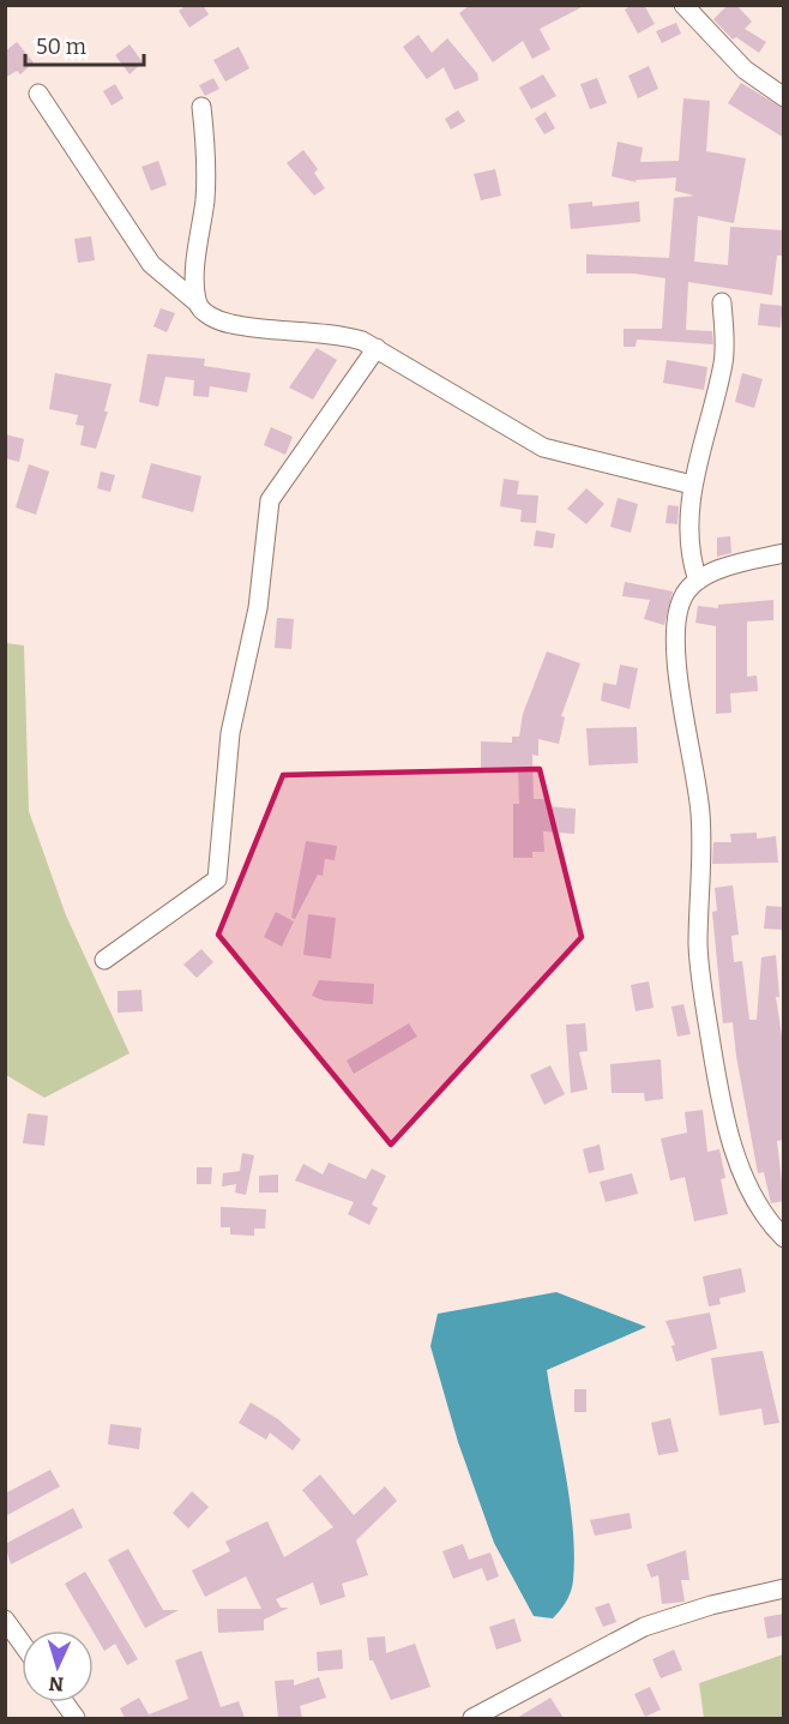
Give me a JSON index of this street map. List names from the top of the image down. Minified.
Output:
{"scale_bar":"50 m","north":"bottom"}
